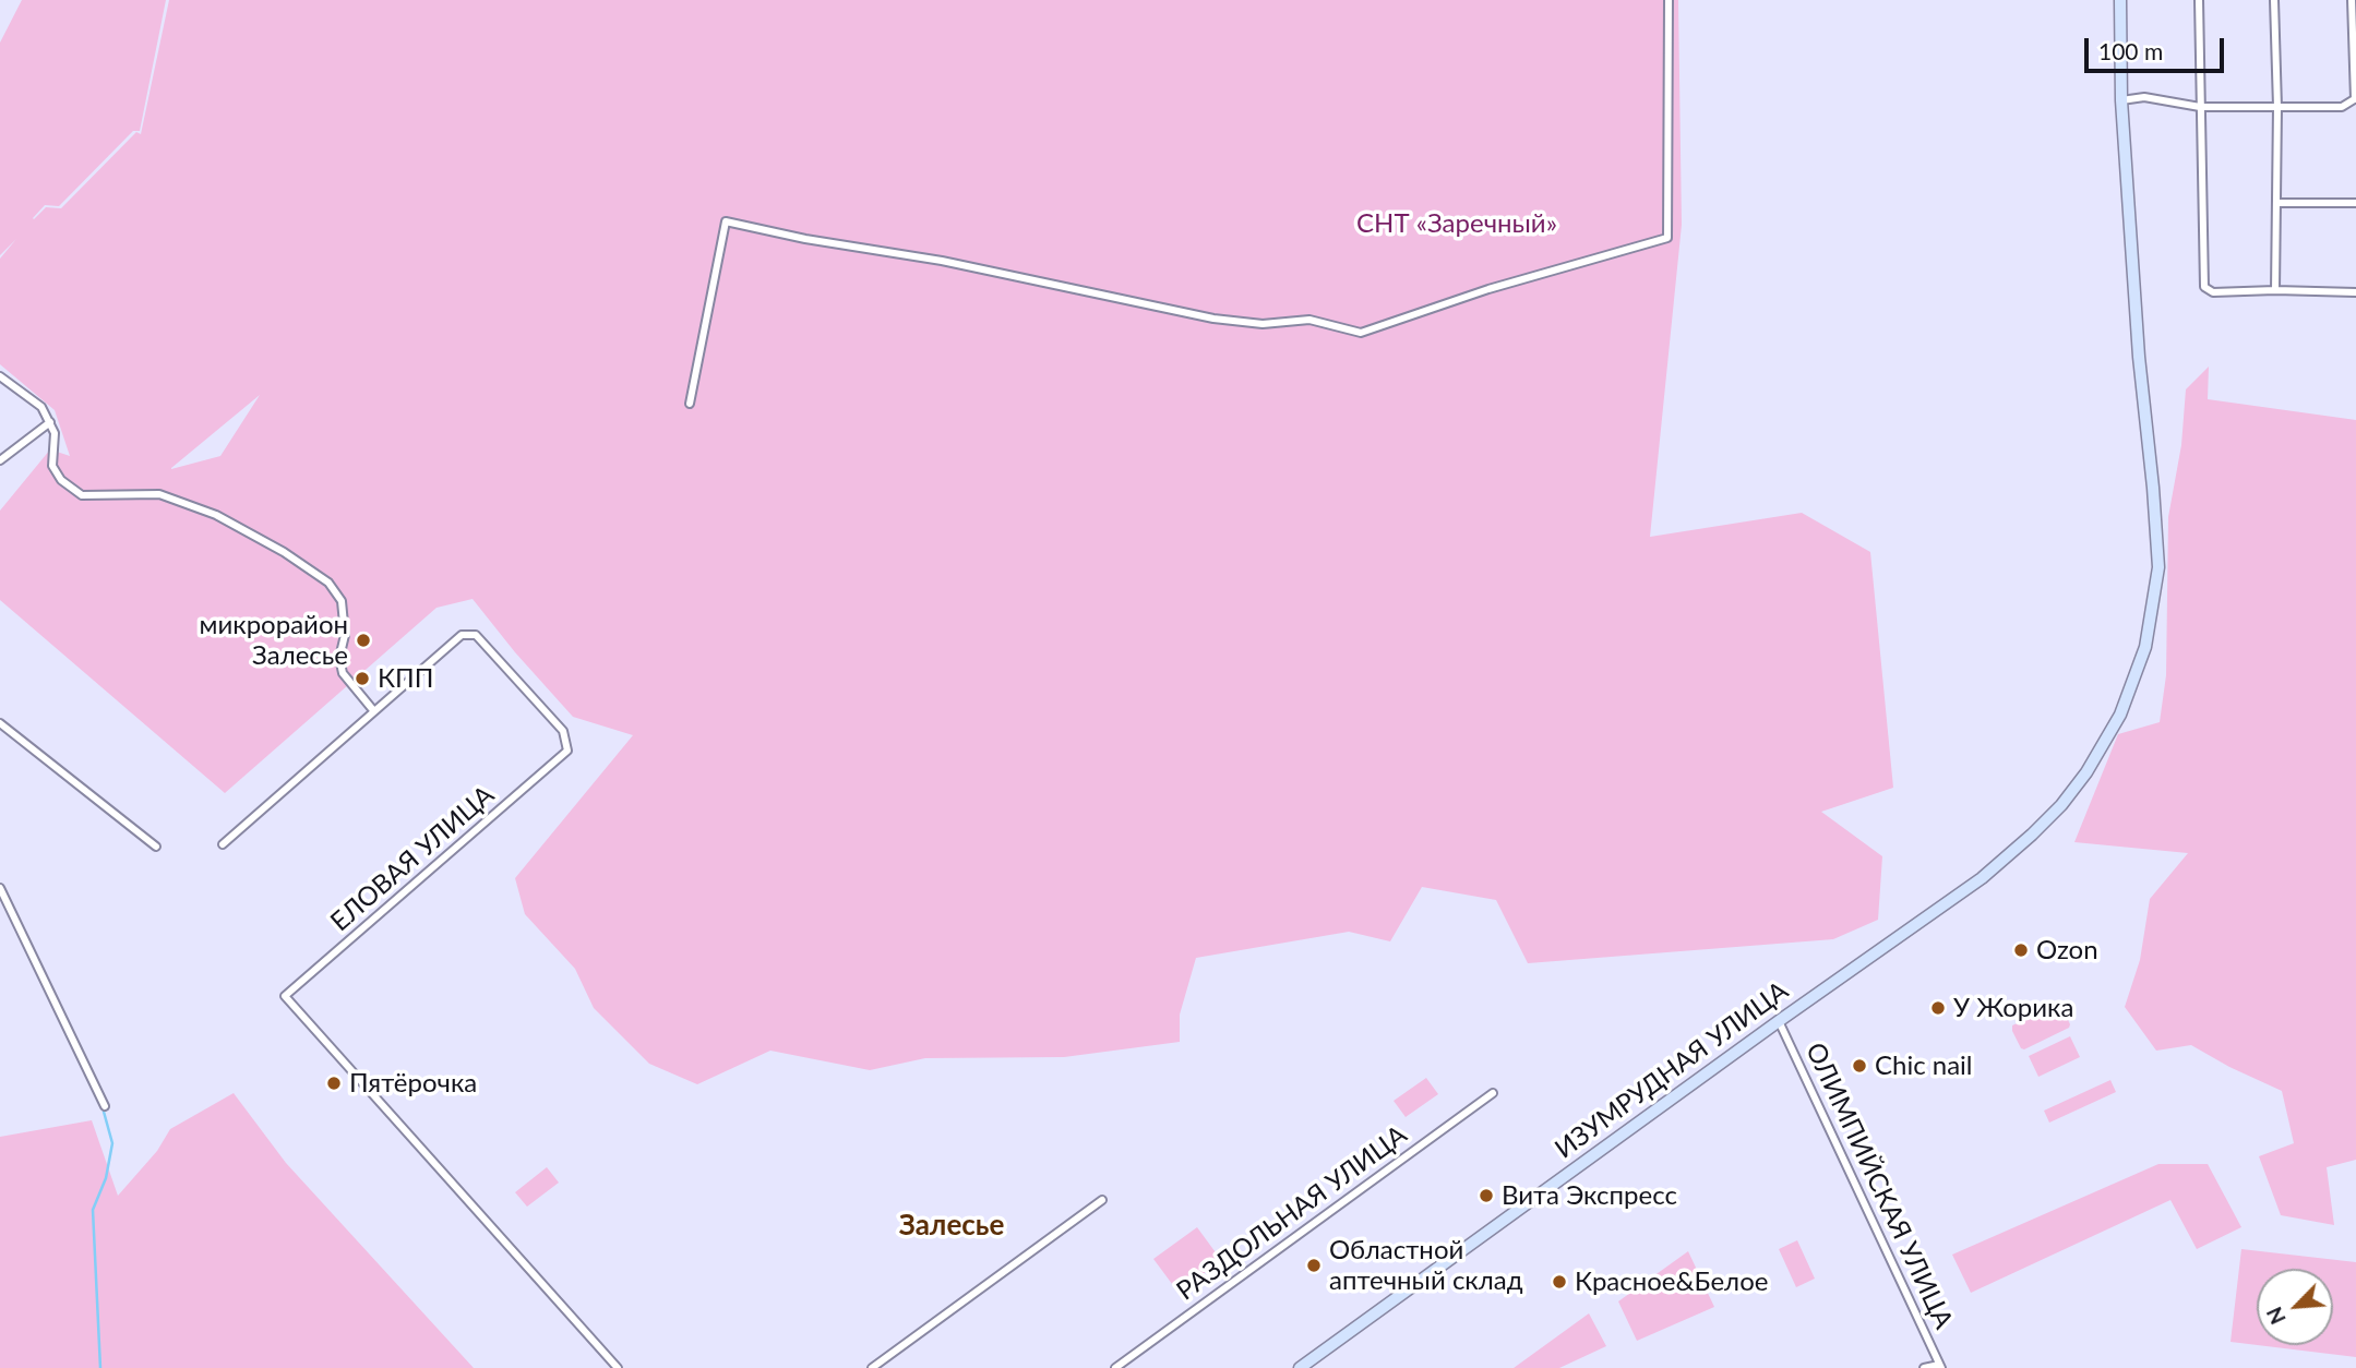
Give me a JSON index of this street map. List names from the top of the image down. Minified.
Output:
{"streets":{"street":["ЕЛОВАЯ УЛИЦА","ИЗУМРУДНАЯ УЛИЦА","ОЛИМПИЙСКАЯ УЛИЦА","РАЗДОЛЬНАЯ УЛИЦА"]},"crossings":[["ИЗУМРУДНАЯ УЛИЦА","ОЛИМПИЙСКАЯ УЛИЦА"]],"districts":["Залесье"],"parks":["СНТ «Заречный»"],"places":["микрорайон Залесье","КПП","Ozon","У Жорика","Chic nail","Пятёрочка","Вита Экспресс","Областной аптечный склад","Красное&Белое"],"scale_bar":"100 m","north":"bottom left"}
